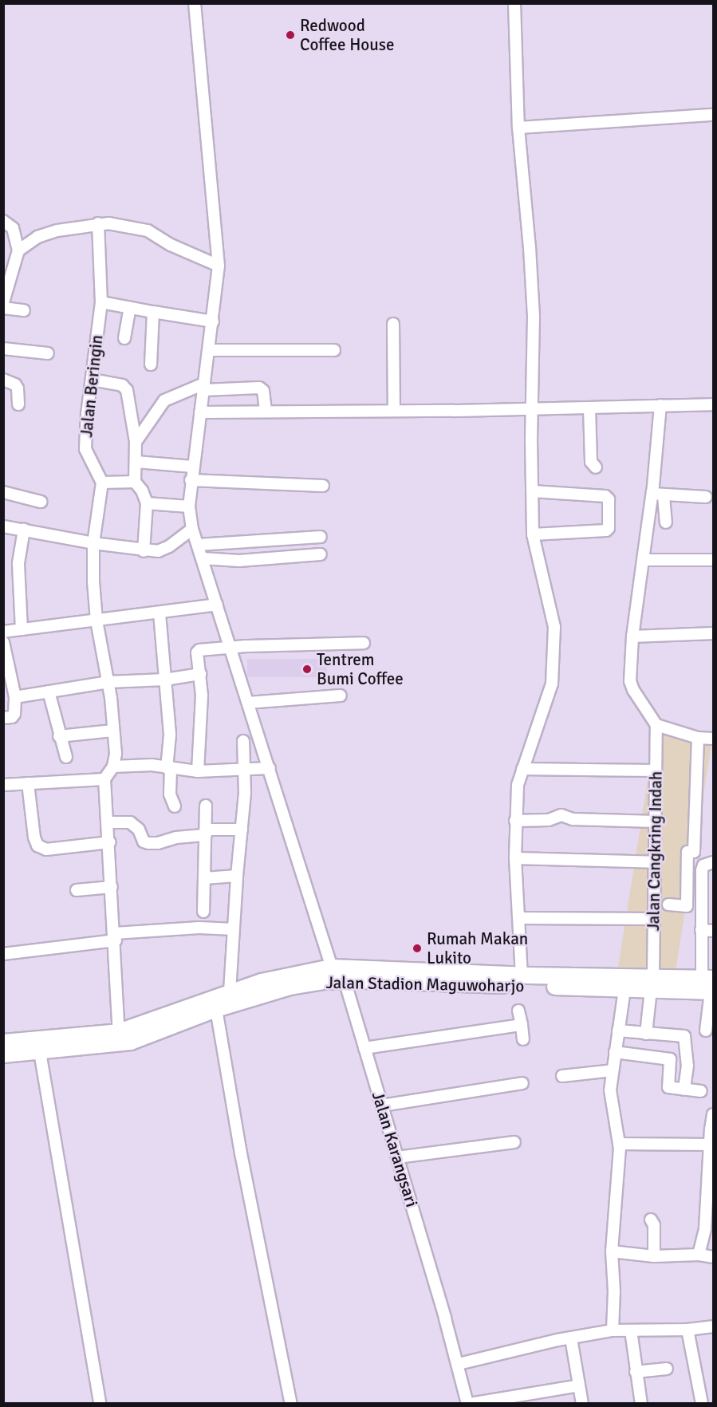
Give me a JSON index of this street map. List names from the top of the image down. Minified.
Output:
{"streets":{"main road":["Jalan Stadion Maguwoharjo"],"street":["Jalan Beringin","Jalan Cangkring Indah","Jalan Karangsari"]},"crossings":[["Jalan Cangkring Indah","Jalan Stadion Maguwoharjo"],["Jalan Stadion Maguwoharjo","Jalan Karangsari"]],"places":["Redwood Coffee House","Tentrem Bumi Coffee","Rumah Makan Lukito"]}
